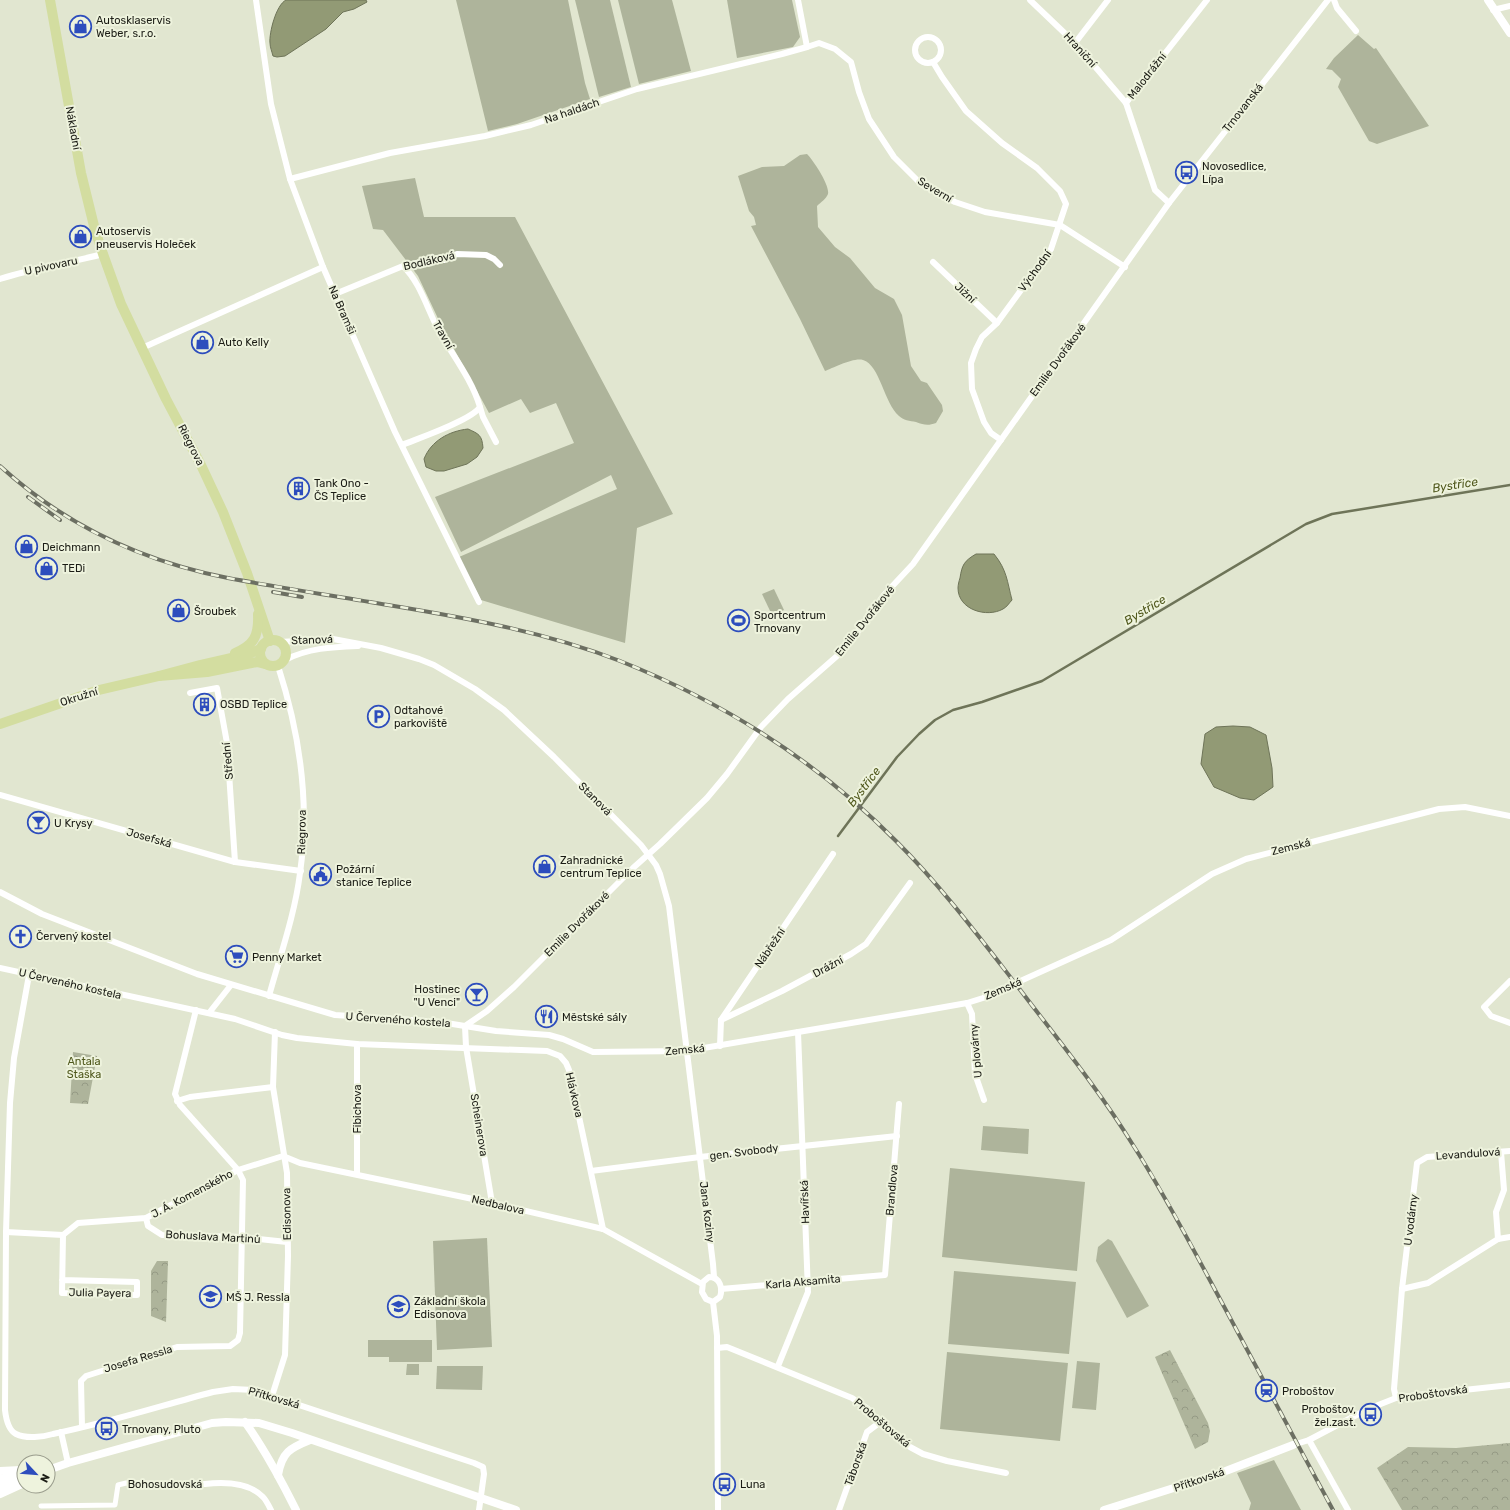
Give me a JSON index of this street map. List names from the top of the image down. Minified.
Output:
{"streets":{"main road":["Nákladní","Riegrova","Okružní"],"street":["Hraniční","Malodrážní","Trnovanská","Na haldách","Severní","Bodláková","U pivovaru","Východní","Jižní","Na Bramši","Travní","Emilie Dvořákové","Stanová","Střední","Josefská","Zemská","Nábřežní","Drážní","U Červeného kostela","U plovárny","Hlávkova","Fibichova","Scheinerova","gen. Svobody","Levandulová","Brandlova","J. Á. Komenského","Havířská","Nedbalova","Jana Koziny","Edisonova","U vodárny","Bohuslava Martinů","Karla Aksamita","Julia Payera","Josefa Ressla","Proboštovská","Přítkovská","Táborská","Bohosudovská"]},"crossings":[["Hraniční","Malodrážní"],["Malodrážní","Trnovanská"],["Trnovanská","Emilie Dvořákové"],["Na haldách","Severní"],["Na haldách","Na Bramši"],["Nákladní","U pivovaru"],["Nákladní","Riegrova"],["Severní","Východní"],["Severní","Emilie Dvořákové"],["Bodláková","Na Bramši"],["Bodláková","Travní"],["U pivovaru","Riegrova"],["Východní","Jižní"],["Východní","Emilie Dvořákové"],["Emilie Dvořákové","Stanová"],["Emilie Dvořákové","Zemská"],["Emilie Dvořákové","U Červeného kostela"],["Riegrova","Stanová"],["Riegrova","Okružní"],["Riegrova","Josefská"],["Riegrova","U Červeného kostela"],["Stanová","Okružní"],["Stanová","Zemská"],["Stanová","Jana Koziny"],["Střední","Josefská"],["Zemská","U Červeného kostela"],["Zemská","U plovárny"],["Zemská","Havířská"],["Zemská","Jana Koziny"],["Nábřežní","Drážní"],["U Červeného kostela","Hlávkova"],["U Červeného kostela","Fibichova"],["U Červeného kostela","Scheinerova"],["U Červeného kostela","Edisonova"],["Hlávkova","Scheinerova"],["Hlávkova","gen. Svobody"],["Hlávkova","Nedbalova"],["Fibichova","Nedbalova"],["Scheinerova","Nedbalova"],["gen. Svobody","Brandlova"],["gen. Svobody","Havířská"],["gen. Svobody","Jana Koziny"],["Levandulová","U vodárny"],["Brandlova","Karla Aksamita"],["J. Á. Komenského","Nedbalova"],["J. Á. Komenského","Edisonova"],["J. Á. Komenského","Bohuslava Martinů"],["J. Á. Komenského","Julia Payera"],["J. Á. Komenského","Josefa Ressla"],["Havířská","Karla Aksamita"],["Havířská","Proboštovská"],["Nedbalova","Jana Koziny"],["Nedbalova","Edisonova"],["Nedbalova","Karla Aksamita"],["Jana Koziny","Karla Aksamita"],["Edisonova","Bohuslava Martinů"],["Edisonova","Přítkovská"],["U vodárny","Proboštovská"],["Bohuslava Martinů","Josefa Ressla"],["Josefa Ressla","Přítkovská"],["Proboštovská","Přítkovská"],["Proboštovská","Táborská"]],"water":["Bystřice"],"parks":["Antala Staška"],"places":{"shop":["Autosklaservis Weber, s.r.o.","Autoservis pneuservis Holeček","Auto Kelly","Deichmann","TEDi","Šroubek","Zahradnické centrum Teplice"],"bus stop":["Novosedlice, Lípa","Proboštov, žel.zast.","Trnovany, Pluto","Luna"],"building":["Tank Ono - ČS Teplice","OSBD Teplice"],"sports":["Sportcentrum Trnovany"],"parking":["Odtahové parkoviště"],"bar":["U Krysy","Hostinec \"U Venci\""],"public building":["Požární stanice Teplice"],"church":["Červený kostel"],"supermarket":["Penny Market"],"restaurant":["Městské sály"],"school or university":["MŠ J. Ressla","Základní škola Edisonova"],"station":["Proboštov"]},"north":"bottom right"}
